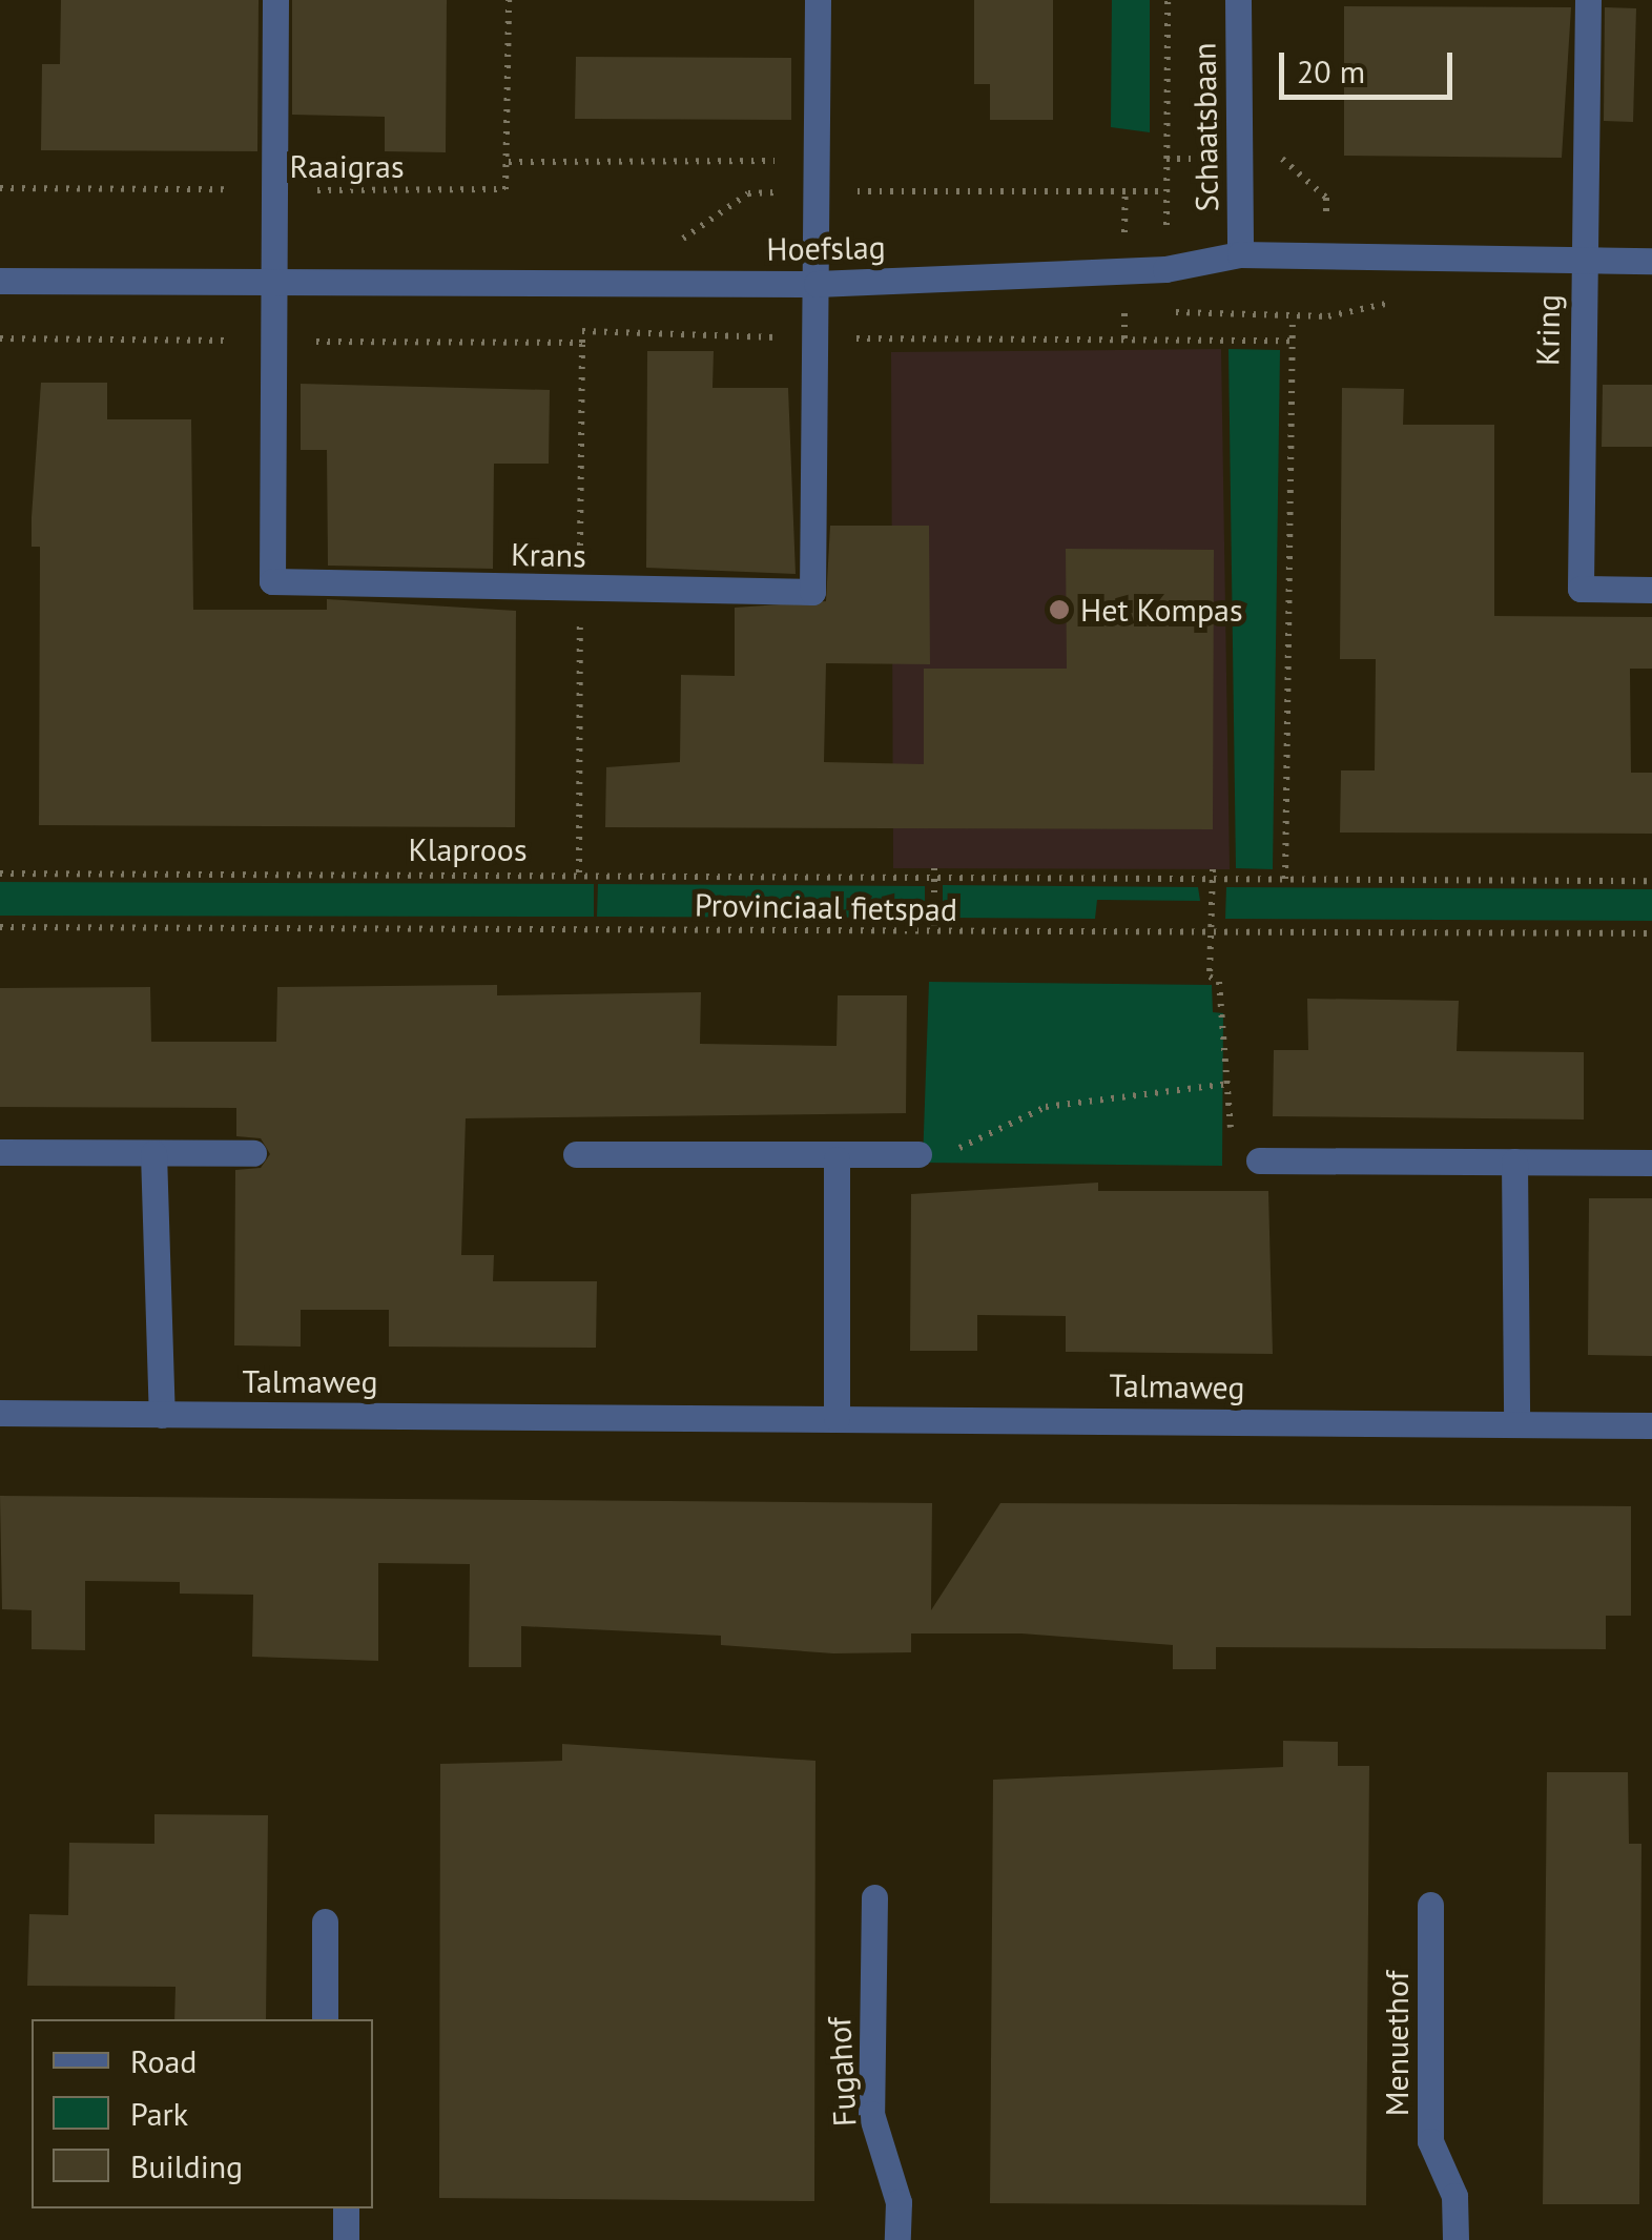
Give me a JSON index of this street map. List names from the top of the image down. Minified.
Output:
{"streets":{"street":["Schaatsbaan","Hoefslag","Kring","Krans","Talmaweg","Menuethof","Fugahof"],"path":["Raaigras","Klaproos","Provinciaal fietspad"]},"crossings":[["Schaatsbaan","Hoefslag"],["Raaigras","Krans"],["Hoefslag","Kring"],["Hoefslag","Krans"]],"places":["Het Kompas"],"legend":["Road","Park","Building"],"scale_bar":"20 m"}
